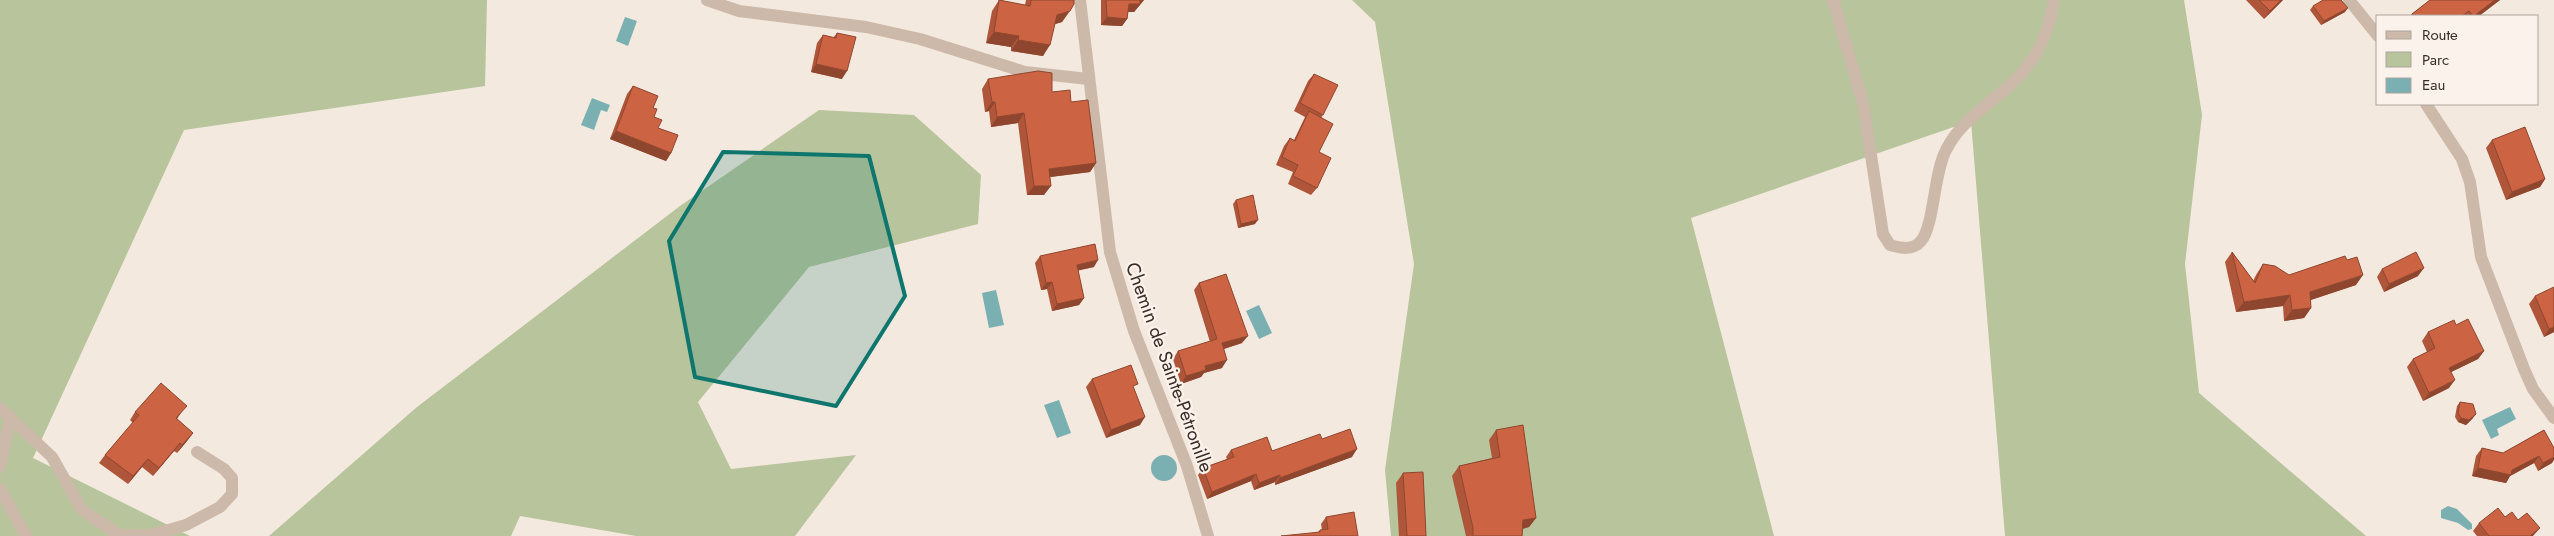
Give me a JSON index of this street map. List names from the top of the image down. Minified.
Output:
{"streets":{"street":["Chemin de Sainte-Pétronille"]},"legend":["Route","Parc","Eau"]}
